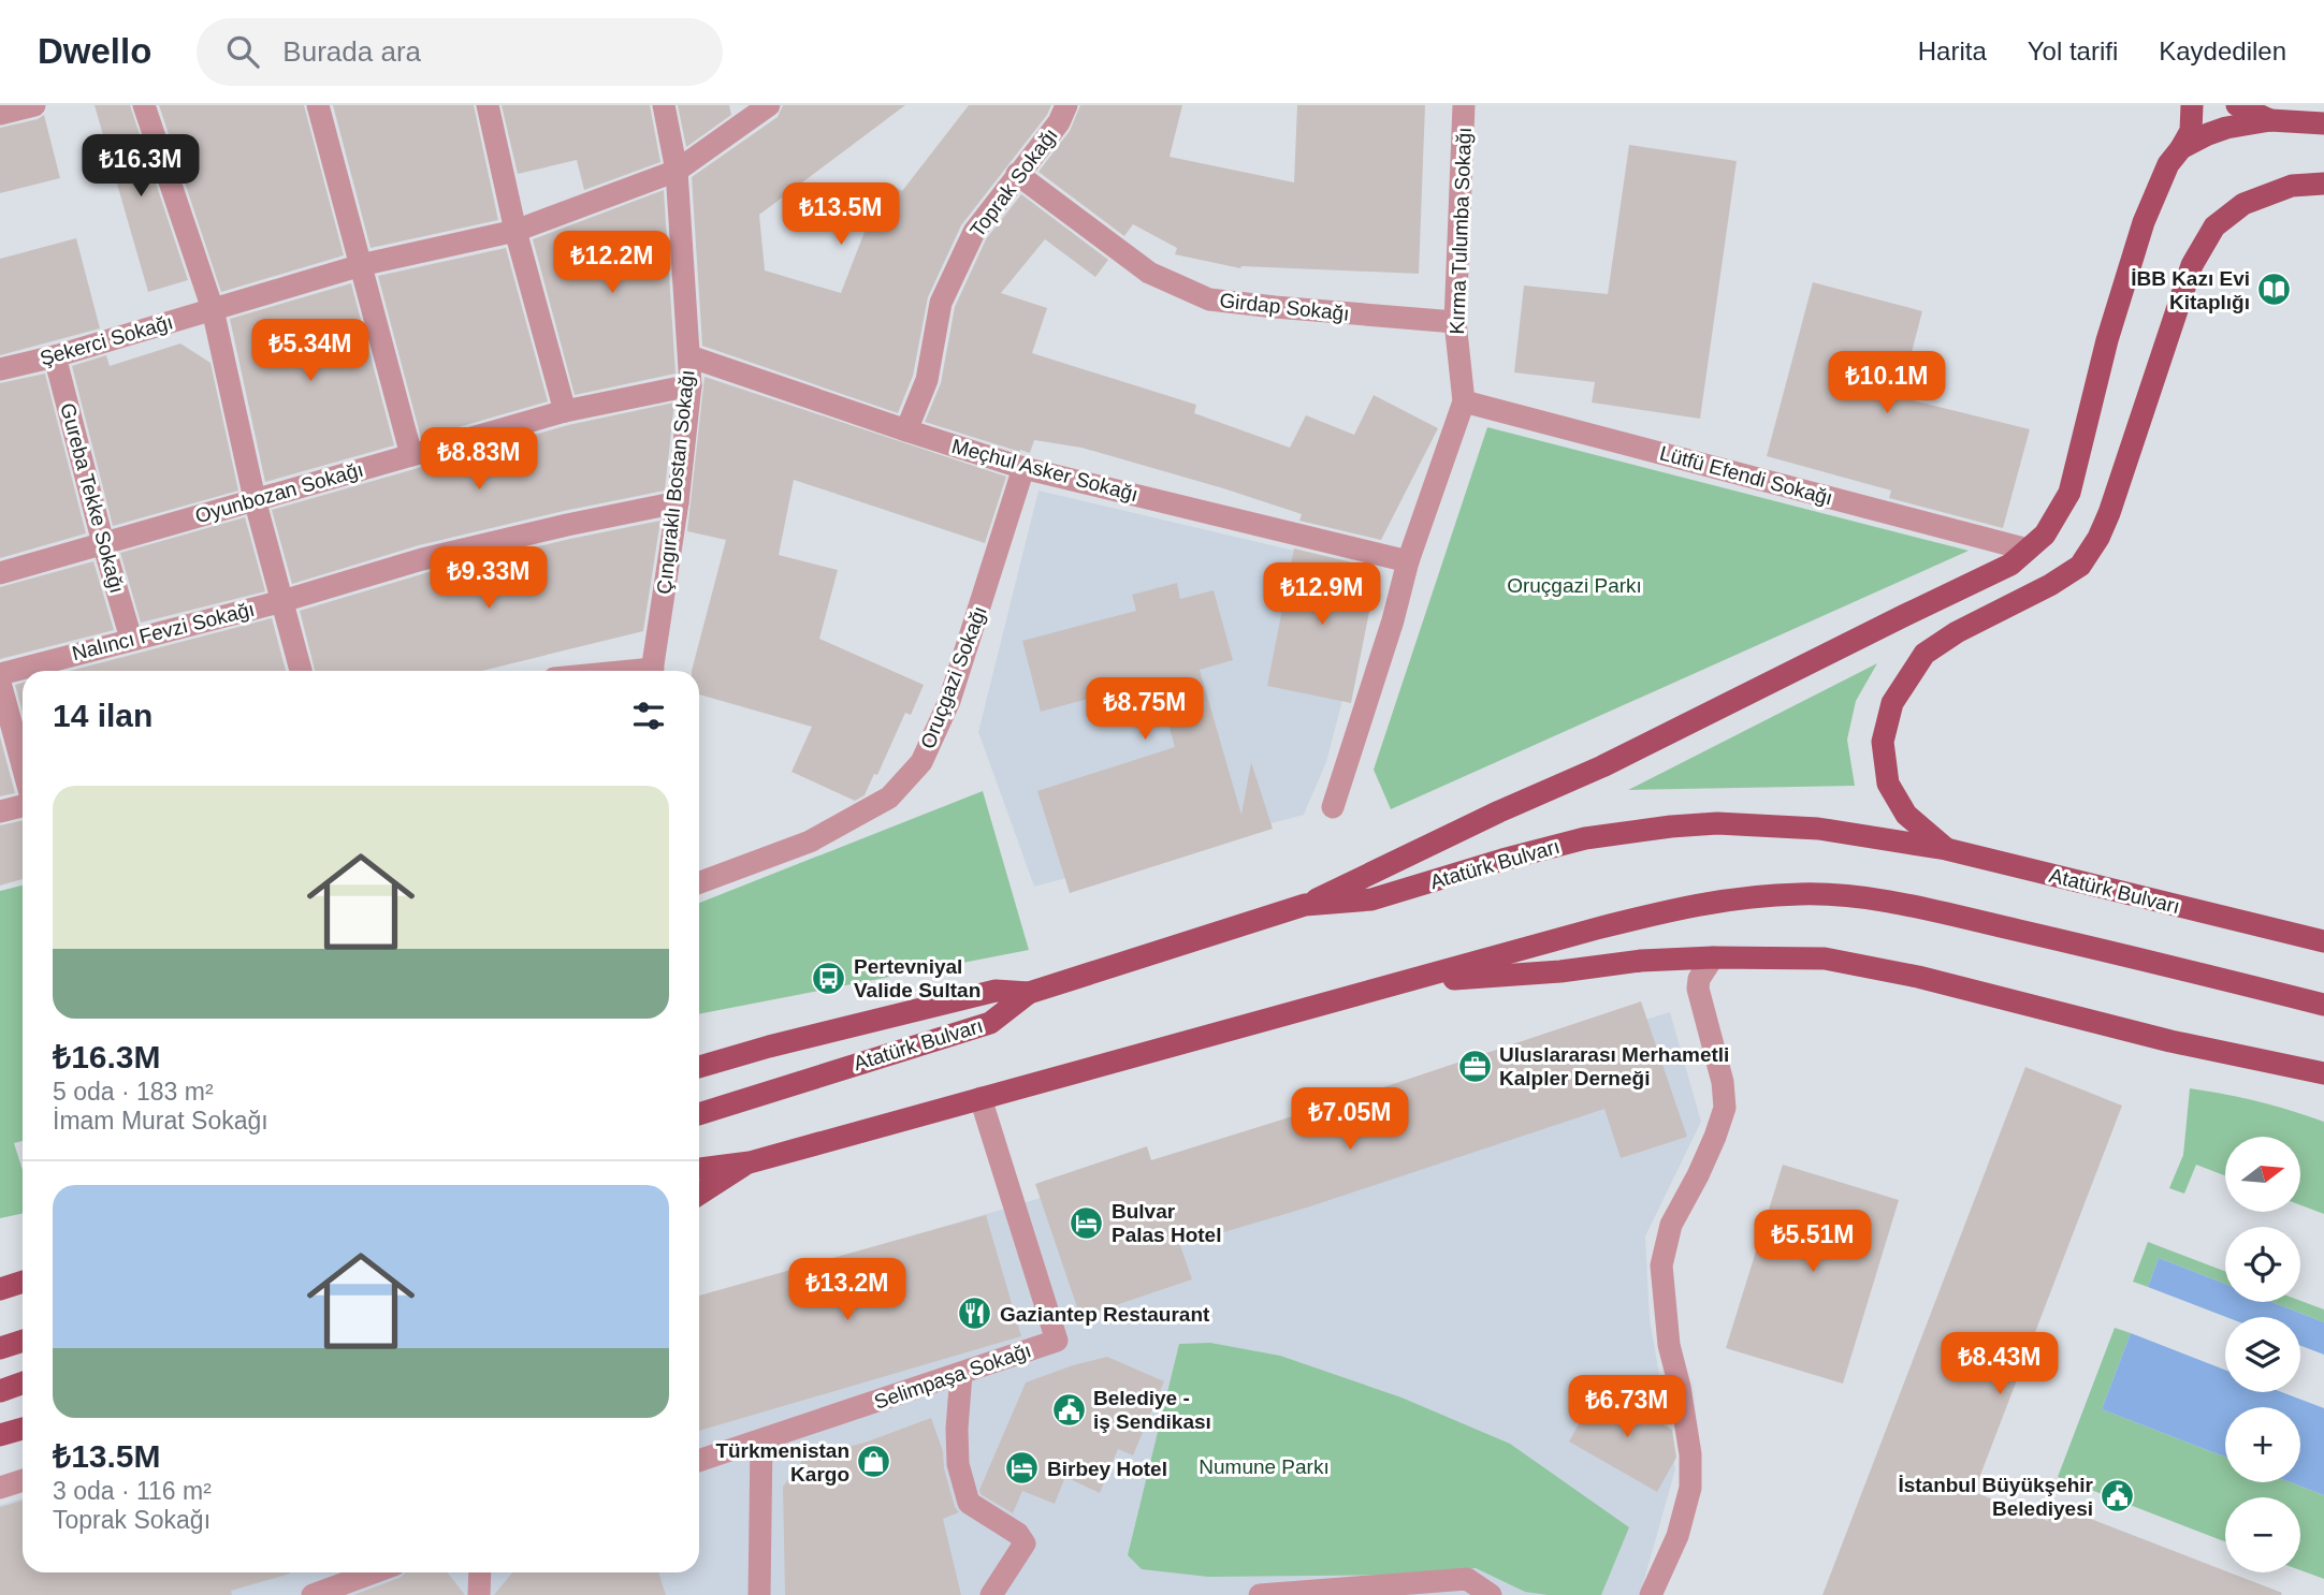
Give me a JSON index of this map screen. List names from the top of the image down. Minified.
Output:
{"streets":{"main road":["Atatürk Bulvarı"],"street":["Toprak Sokağı","Kırma Tulumba Sokağı","Girdap Sokağı","Şekerci Sokağı","Meçhul Asker Sokağı","Lütfü Efendi Sokağı","Çıngıraklı Bostan Sokağı","Oyunbozan Sokağı","Gureba Tekke Sokağı","Nalıncı Fevzi Sokağı","Oruçgazi Sokağı","Selimpaşa Sokağı"]},"crossings":[["Toprak Sokağı","Girdap Sokağı"],["Toprak Sokağı","Meçhul Asker Sokağı"],["Kırma Tulumba Sokağı","Girdap Sokağı"],["Kırma Tulumba Sokağı","Lütfü Efendi Sokağı"],["Şekerci Sokağı","Çıngıraklı Bostan Sokağı"],["Şekerci Sokağı","Gureba Tekke Sokağı"],["Meçhul Asker Sokağı","Çıngıraklı Bostan Sokağı"],["Meçhul Asker Sokağı","Oruçgazi Sokağı"],["Çıngıraklı Bostan Sokağı","Oyunbozan Sokağı"],["Çıngıraklı Bostan Sokağı","Nalıncı Fevzi Sokağı"],["Oyunbozan Sokağı","Gureba Tekke Sokağı"],["Gureba Tekke Sokağı","Nalıncı Fevzi Sokağı"]],"parks":["Oruçgazi Parkı","Numune Parkı"],"places":{"library":["İBB Kazı Evi Kitaplığı"],"bus stop":["Pertevniyal Valide Sultan"],"office":["Uluslararası Merhametli Kalpler Derneği"],"hotel":["Bulvar Palas Hotel","Birbey Hotel"],"restaurant":["Gaziantep Restaurant"],"public building":["Belediye - iş Sendikası","İstanbul Büyükşehir Belediyesi"],"shop":["Türkmenistan Kargo"]},"north":"right","page":{"header":"Dwello","search":"Burada ara","nav":["Harita","Yol tarifi","Kaydedilen"],"price":["₺16.3M","₺13.5M","₺12.2M","₺5.34M","₺10.1M","₺8.83M","₺9.33M","₺12.9M","₺8.75M","₺7.05M","₺5.51M","₺13.2M","₺8.43M","₺6.73M"],"heading":"14 ilan","list":[{"name":"₺16.3M","note":"5 oda · 183 m² · İmam Murat Sokağı"},{"name":"₺13.5M","note":"3 oda · 116 m² · Toprak Sokağı"}],"map_buttons":["+","−"]}}
